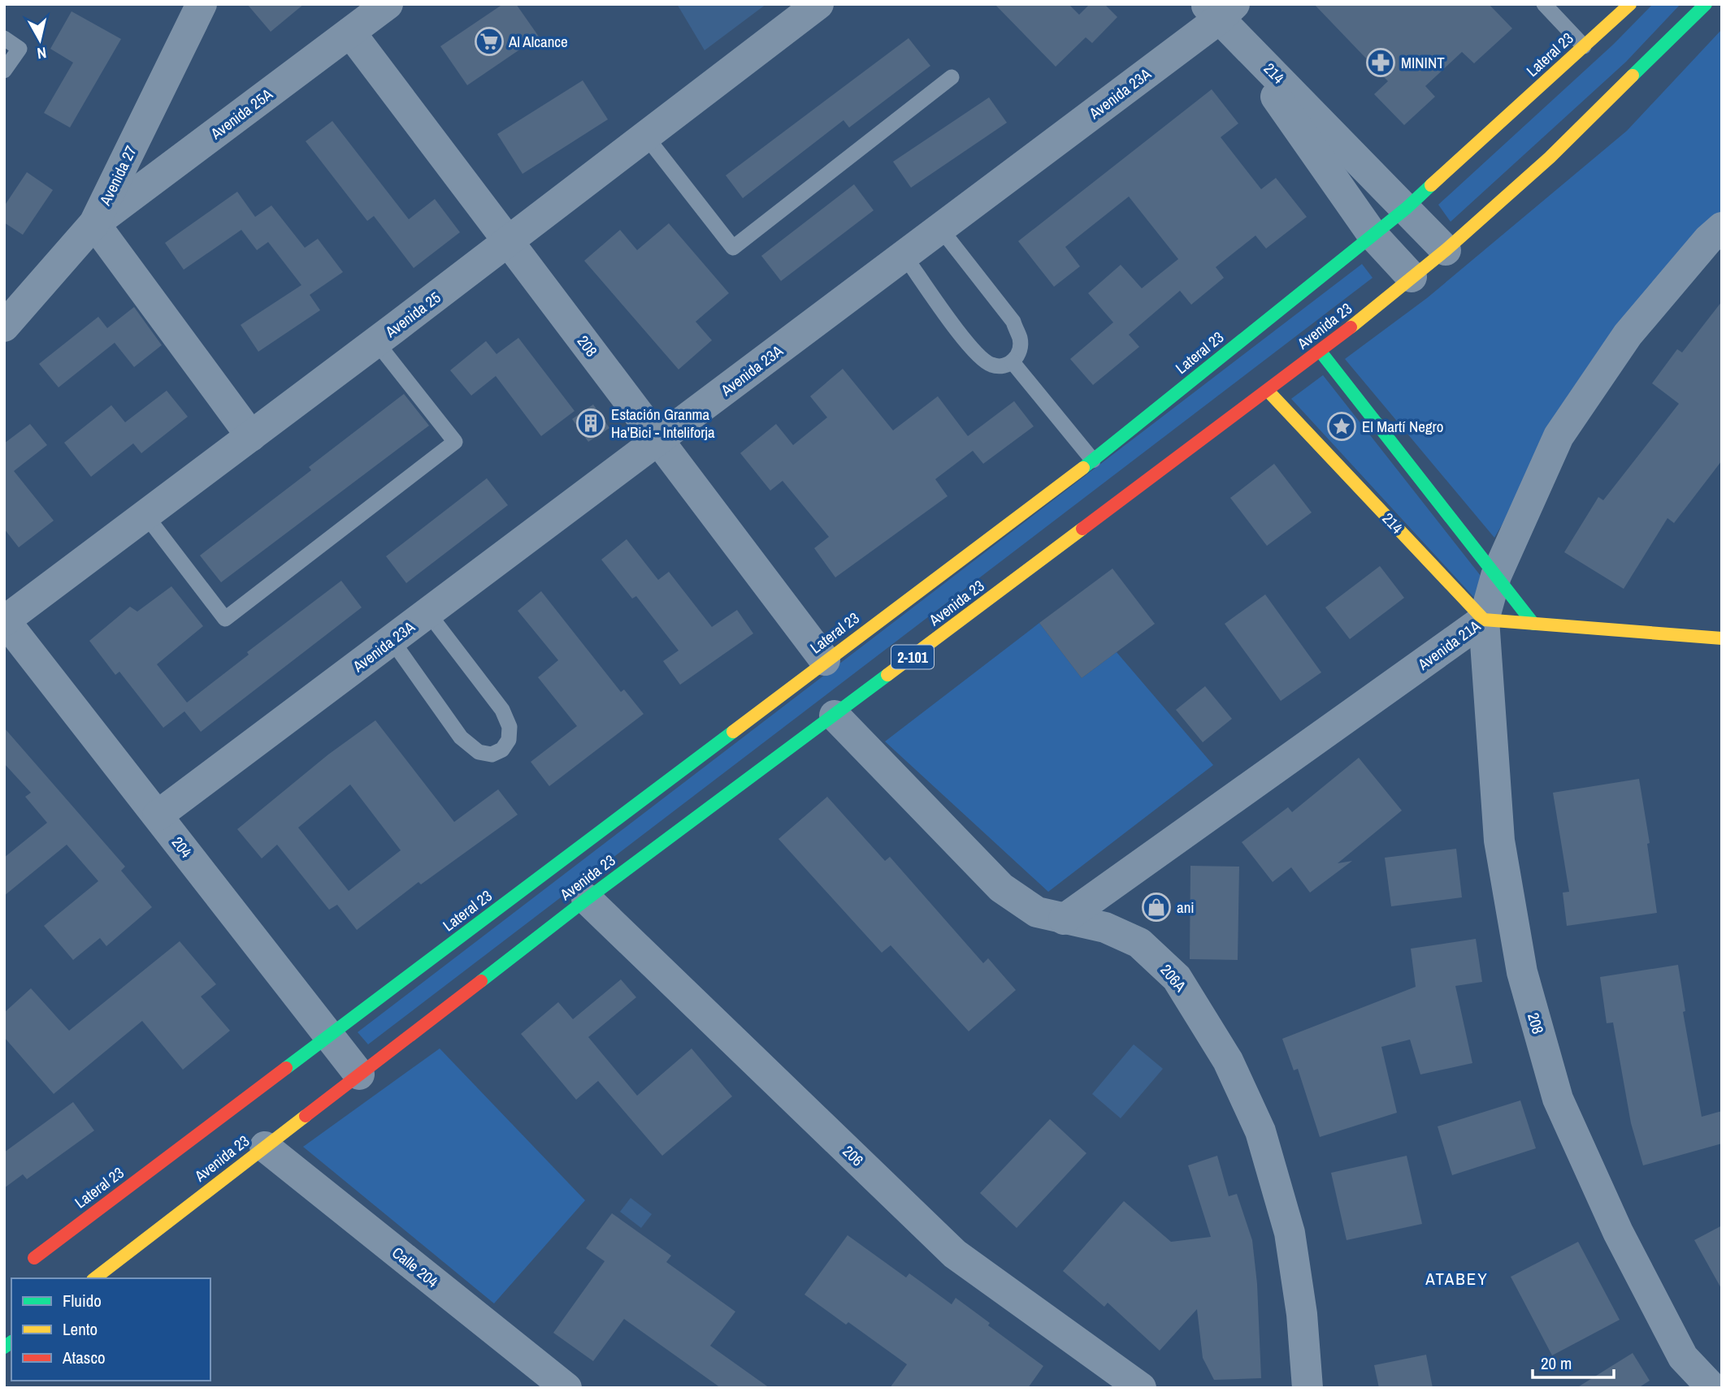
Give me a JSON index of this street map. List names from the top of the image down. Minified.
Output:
{"streets":{"street":["Lateral 23","214","Avenida 23A","Avenida 25A","Avenida 27","Avenida 25","Avenida 23","208","Avenida 21A","2-101","204","206A","206","Calle 204"]},"crossings":[["Lateral 23","214"],["Lateral 23","208"],["Lateral 23","204"],["214","Avenida 23A"],["214","Avenida 23"],["214","208"],["214","Avenida 21A"],["Avenida 23A","208"],["Avenida 23A","204"],["Avenida 25A","Avenida 27"],["Avenida 25A","208"],["Avenida 25","208"],["Avenida 25","204"],["Avenida 23","204"],["Avenida 23","206A"],["Avenida 23","206"],["Avenida 23","Calle 204"],["208","Avenida 21A"],["Avenida 21A","206A"]],"districts":["ATABEY"],"places":{"supermarket":["Al Alcance"],"pharmacy":["MININT"],"building":["Estación Granma Ha'Bici - Inteliforja"],"place":["El Martí Negro"],"shop":["ani"]},"legend":["Fluido","Lento","Atasco"],"scale_bar":"20 m","north":"bottom"}
